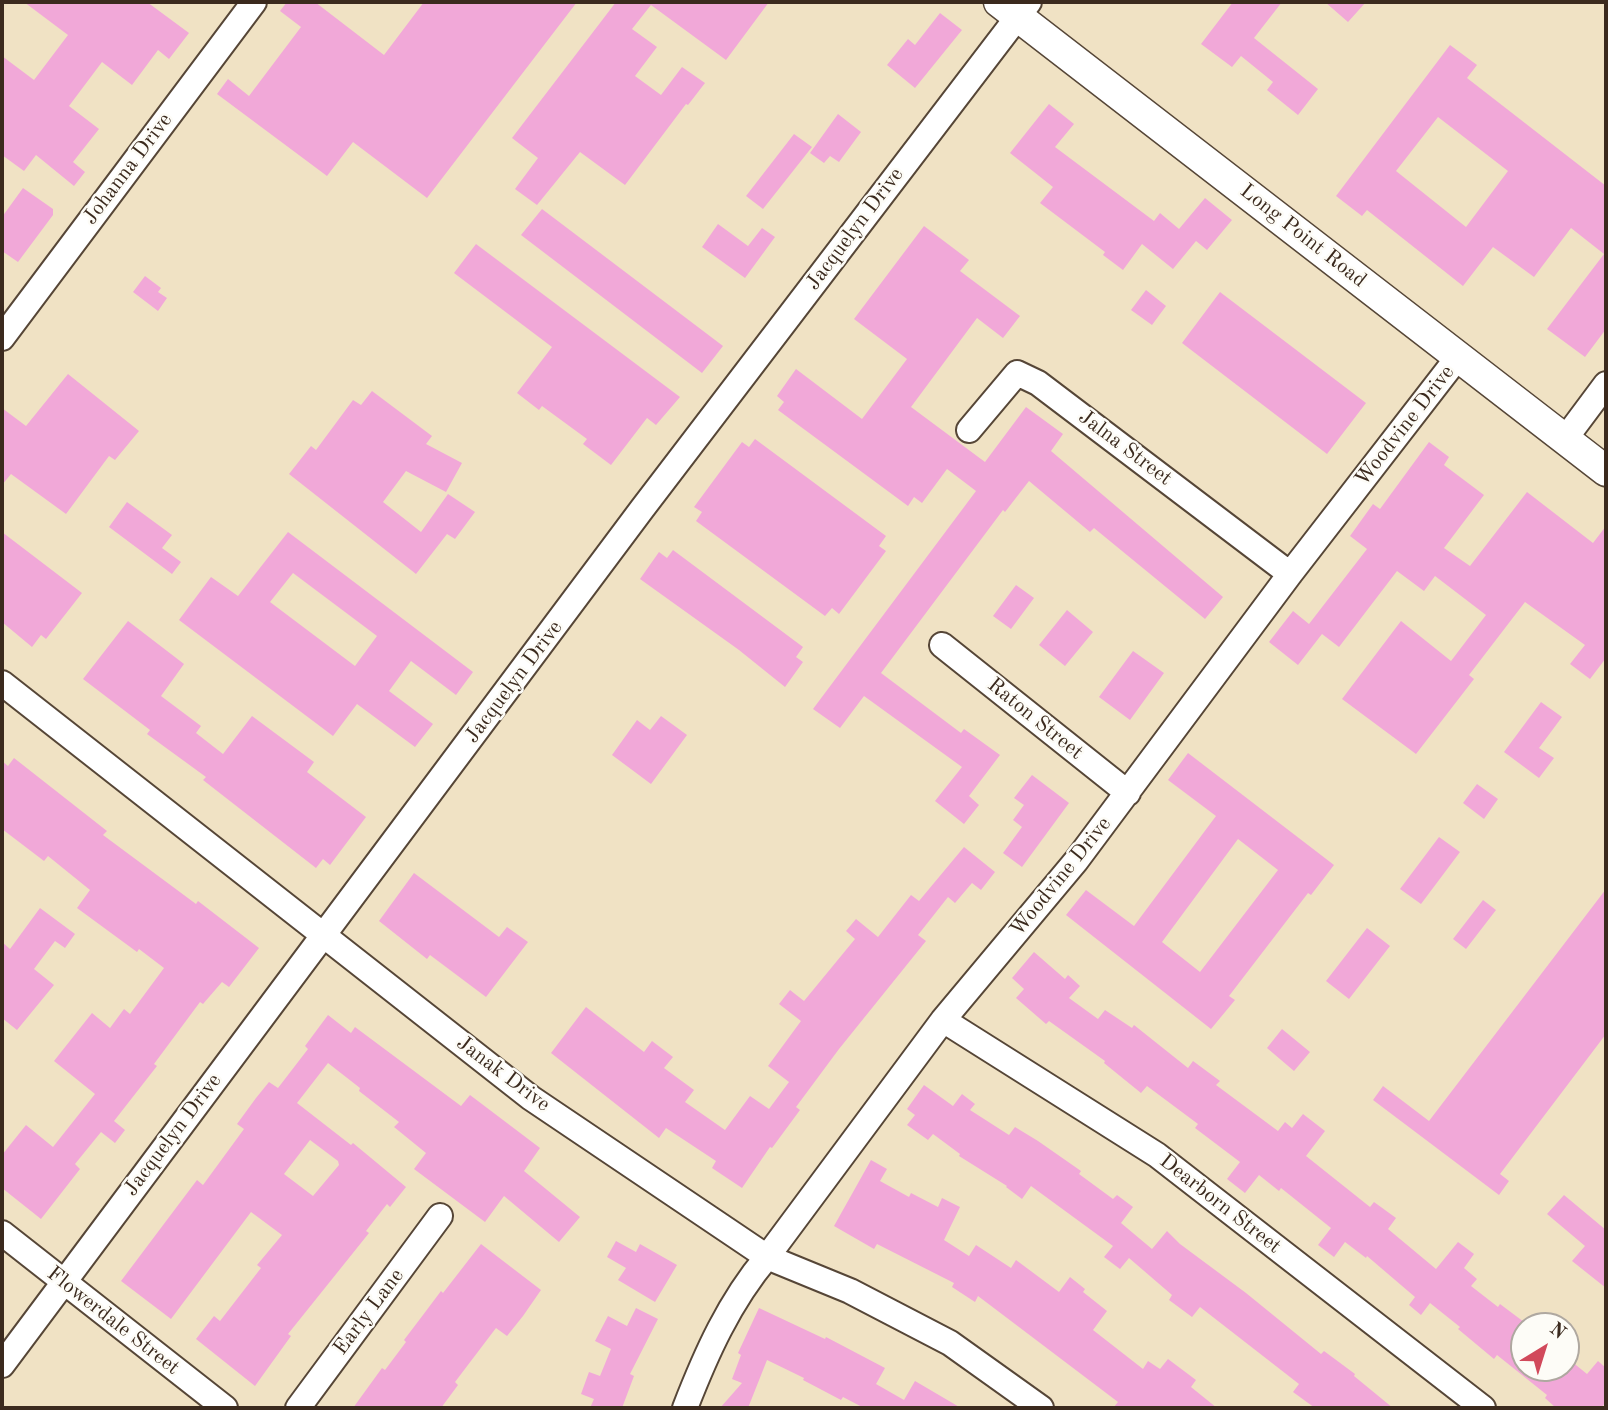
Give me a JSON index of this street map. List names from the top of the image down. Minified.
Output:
{"streets":{"main road":["Long Point Road"],"street":["Johanna Drive","Jacquelyn Drive","Woodvine Drive","Jalna Street","Raton Street","Janak Drive","Dearborn Street","Early Lane","Flowerdale Street"]},"crossings":[["Jacquelyn Drive","Long Point Road"],["Jacquelyn Drive","Janak Drive"],["Jacquelyn Drive","Flowerdale Street"],["Long Point Road","Woodvine Drive"],["Woodvine Drive","Jalna Street"],["Woodvine Drive","Raton Street"],["Woodvine Drive","Janak Drive"],["Woodvine Drive","Dearborn Street"]],"north":"top right"}
